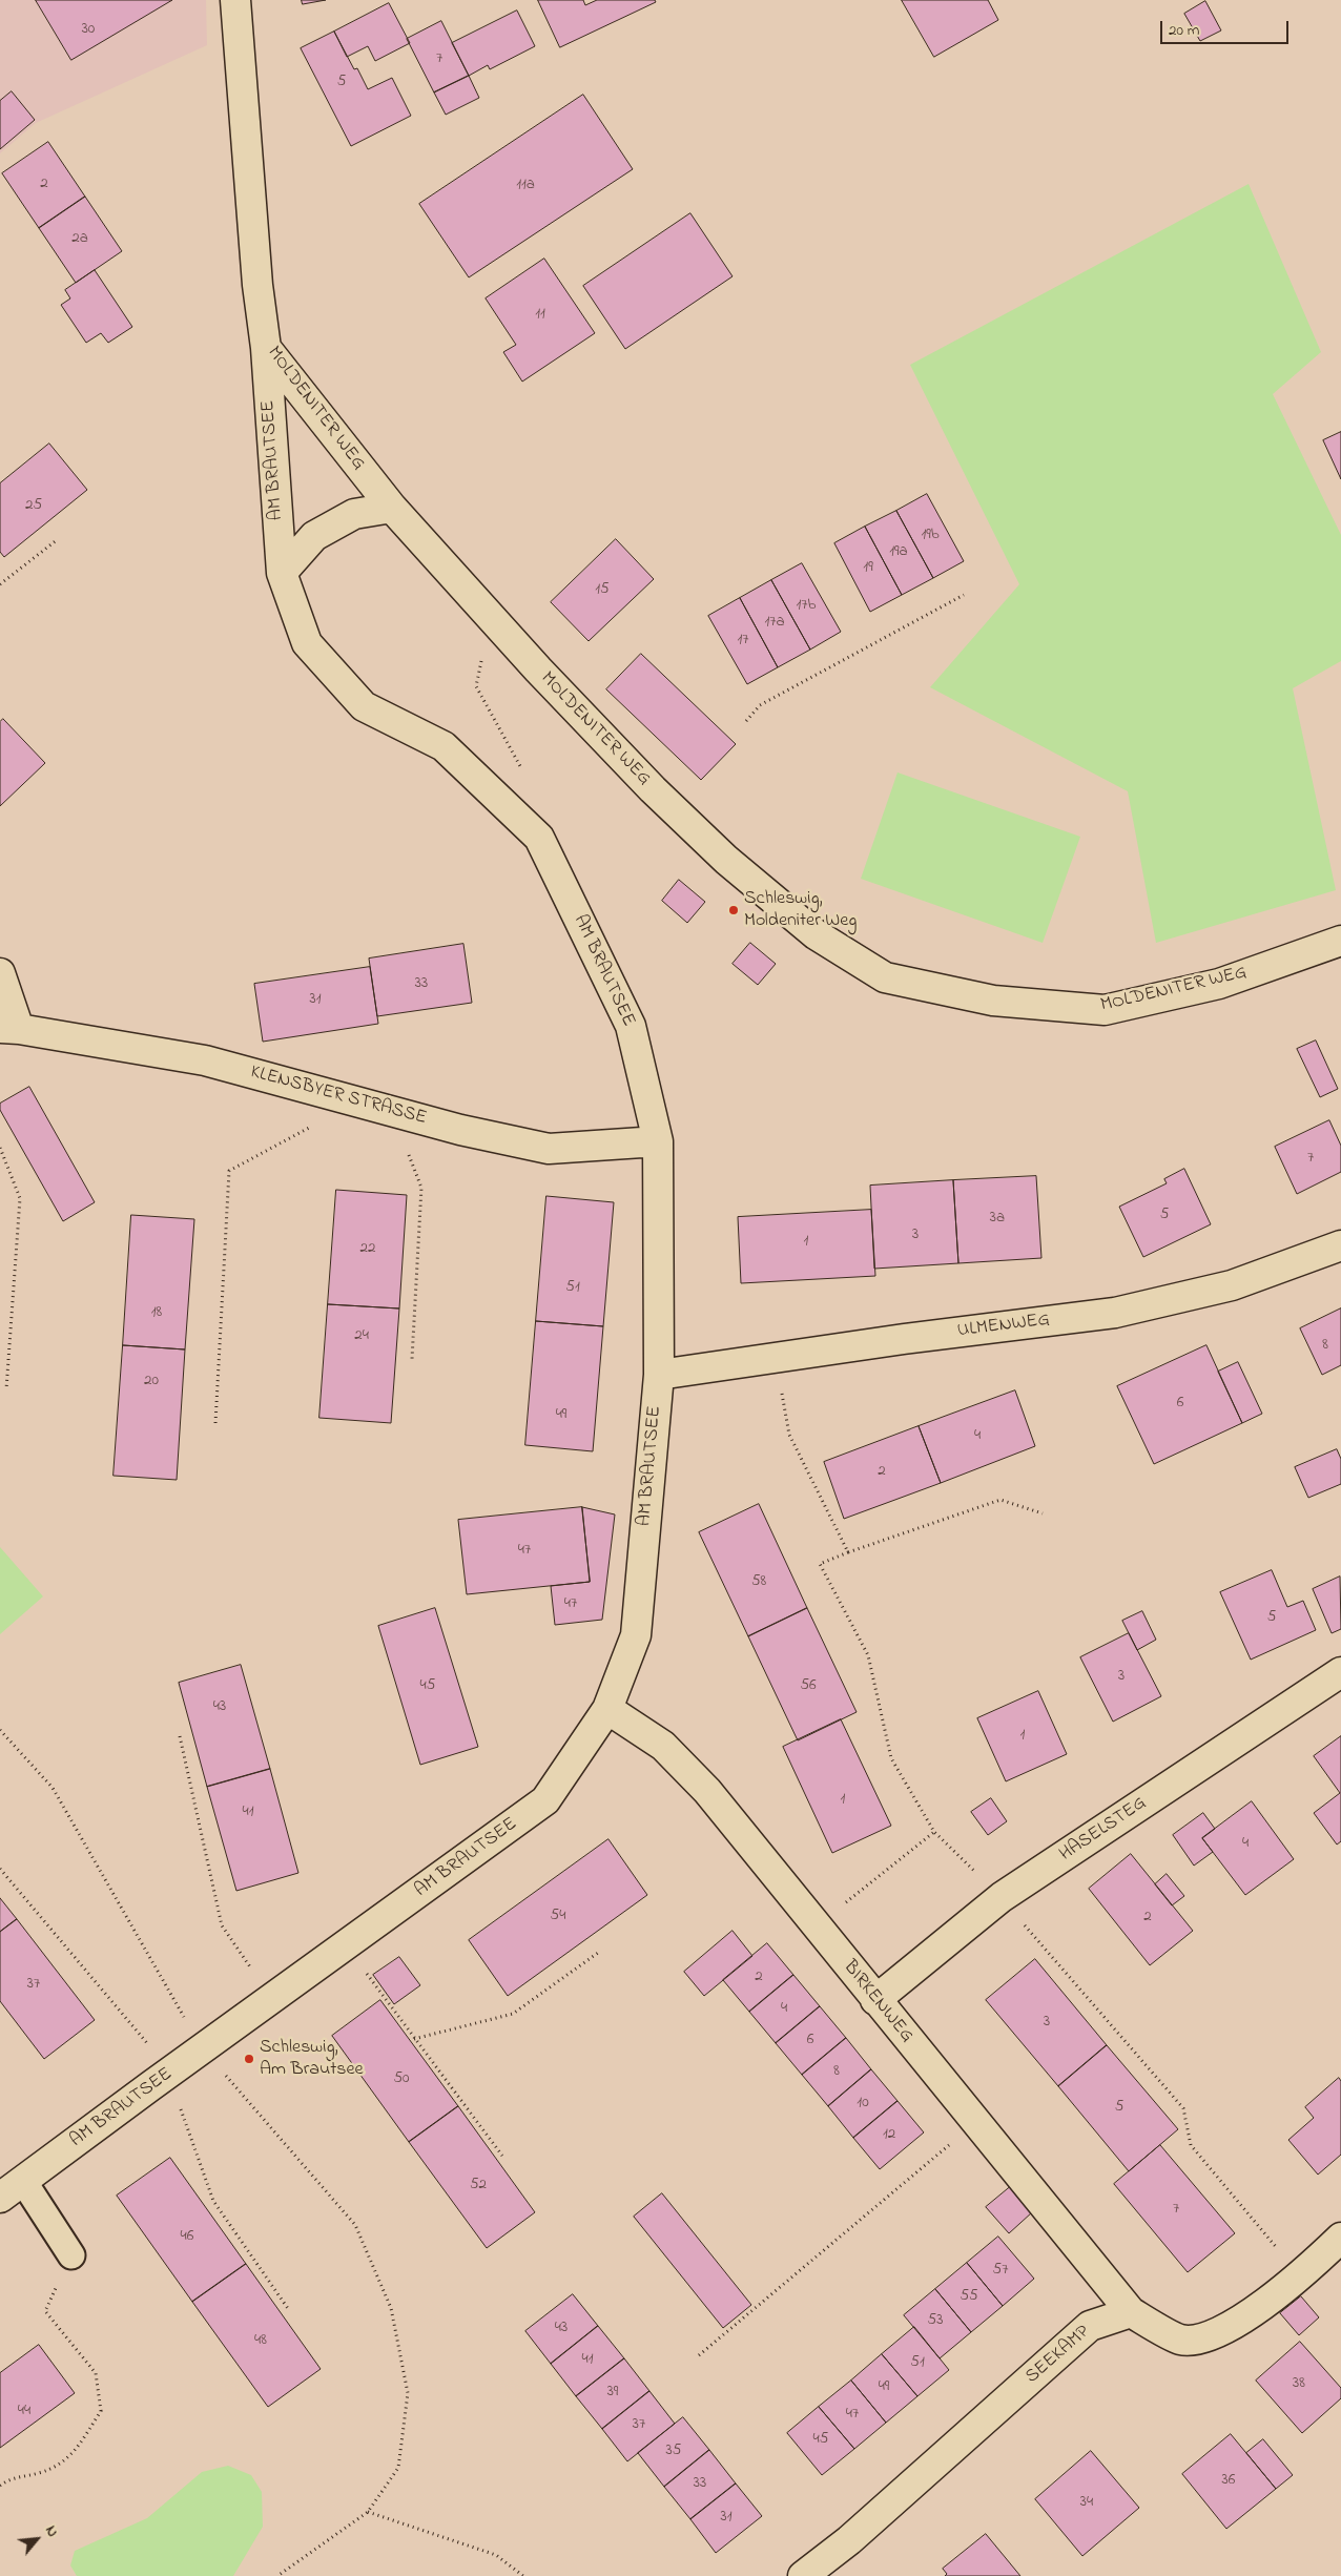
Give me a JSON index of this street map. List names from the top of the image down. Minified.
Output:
{"streets":{"street":["MOLDENITER WEG","AM BRAUTSEE","KLENSBYER STRASSE","ULMENWEG","HASELSTEG","BIRKENWEG","SEEKAMP"]},"crossings":[["MOLDENITER WEG","AM BRAUTSEE"],["AM BRAUTSEE","KLENSBYER STRASSE"],["AM BRAUTSEE","ULMENWEG"],["AM BRAUTSEE","BIRKENWEG"],["HASELSTEG","BIRKENWEG"],["BIRKENWEG","SEEKAMP"]],"places":["Schleswig, Moldeniter Weg","Schleswig, Am Brautsee"],"house_numbers":["30","7","5","2","11a","2a","11","25","19b","19a","19","15","17b","17a","17","33","31","7","5","3a","3","1","22","51","18","24","8","20","6","49","4","2","47","58","47","5","3","45","56","43","1","1","41","4","54","2","2","37","4","3","6","8","50","10","5","12","52","7","46","57","55","53","43","48","41","51","38","49","39","44","47","37","45","35","36","33","34","31"],"scale_bar":"20 m","north":"top right"}
